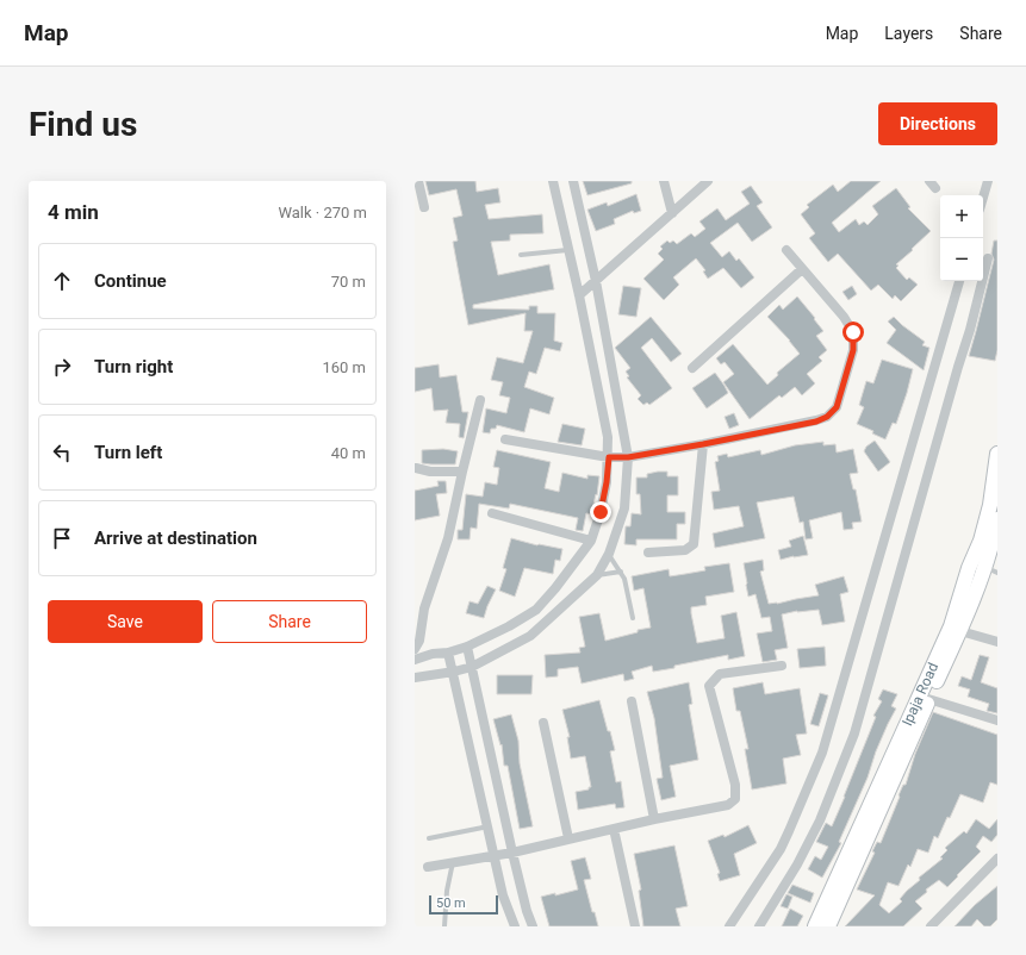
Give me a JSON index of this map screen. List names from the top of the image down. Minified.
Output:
{"streets":{"main road":["Ipaja Road"]},"scale_bar":"50 m","page":{"header":"Map","nav":["Map","Layers","Share"],"buttons":["Directions",["Save","Share"]],"title":"Find us","heading":["4 min","Walk · 270 m"],"map_buttons":["+","−"],"list":[["Continue","70 m"],["Turn right","160 m"],["Turn left","40 m"],"Arrive at destination"],"scale":"50 m"}}
